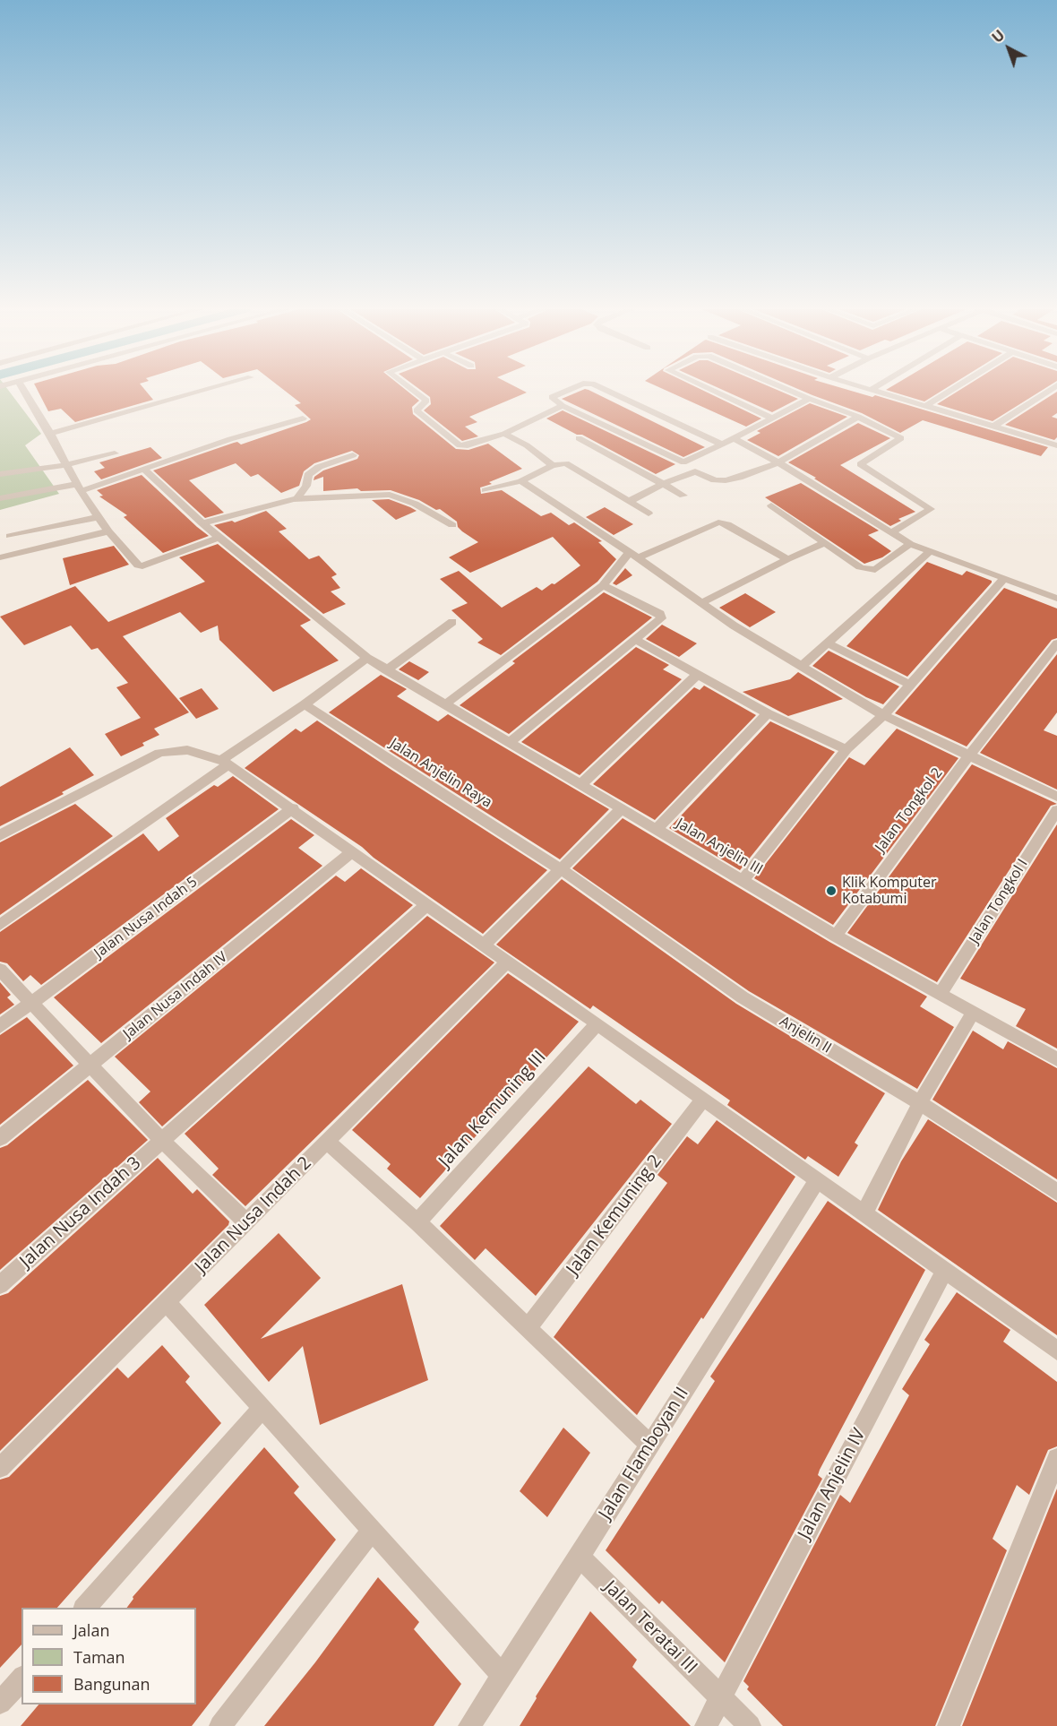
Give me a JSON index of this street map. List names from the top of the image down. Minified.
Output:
{"streets":{"street":["Jalan Anjelin Raya","Jalan Tongkol 2","Jalan Anjelin III","Jalan Tongkol I","Jalan Nusa Indah 5","Jalan Nusa Indah IV","Anjelin II","Jalan Kemuning III","Jalan Nusa Indah 3","Jalan Nusa Indah 2","Jalan Kemuning 2","Jalan Flamboyan II","Jalan Anjelin IV","Jalan Teratai III"]},"crossings":[["Jalan Anjelin Raya","Anjelin II"],["Jalan Tongkol 2","Jalan Anjelin III"],["Jalan Anjelin III","Jalan Tongkol I"],["Jalan Flamboyan II","Jalan Teratai III"],["Jalan Anjelin IV","Jalan Teratai III"]],"places":["Klik Komputer Kotabumi"],"legend":["Jalan","Taman","Bangunan"],"north":"top left"}
